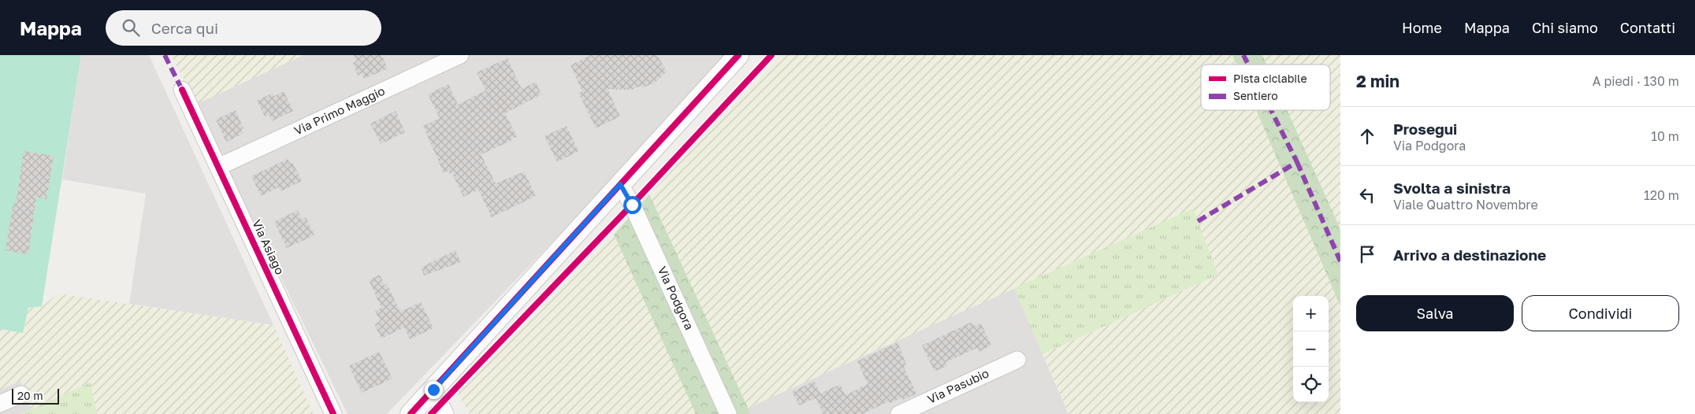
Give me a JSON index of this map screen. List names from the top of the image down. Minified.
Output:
{"streets":{"street":["Via Primo Maggio","Via Asiago","Via Podgora","Via Pasubio"]},"crossings":[["Via Primo Maggio","Via Asiago"]],"legend":["Pista ciclabile","Sentiero"],"scale_bar":"20 m","page":{"header":"Mappa","search":"Cerca qui","nav":["Home","Mappa","Chi siamo","Contatti"],"heading":["2 min","A piedi · 130 m"],"list":[["Prosegui","Via Podgora","10 m"],["Svolta a sinistra","Viale Quattro Novembre","120 m"],"Arrivo a destinazione"],"buttons":["Salva","Condividi"],"map_buttons":["+","−"],"scale":"20 m"}}
